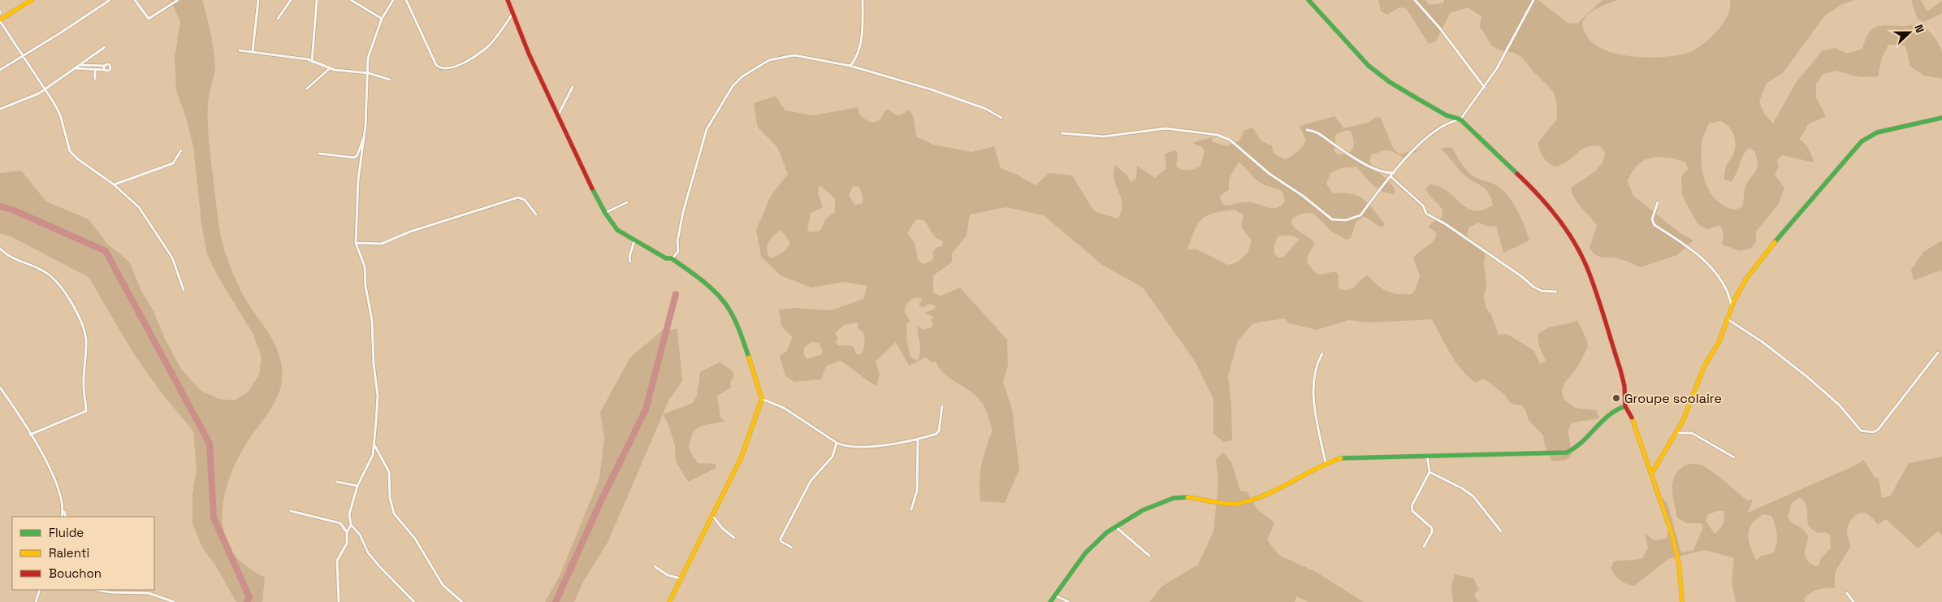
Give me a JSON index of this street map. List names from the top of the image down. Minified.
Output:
{"places":["Groupe scolaire"],"legend":["Fluide","Ralenti","Bouchon"],"north":"right"}
